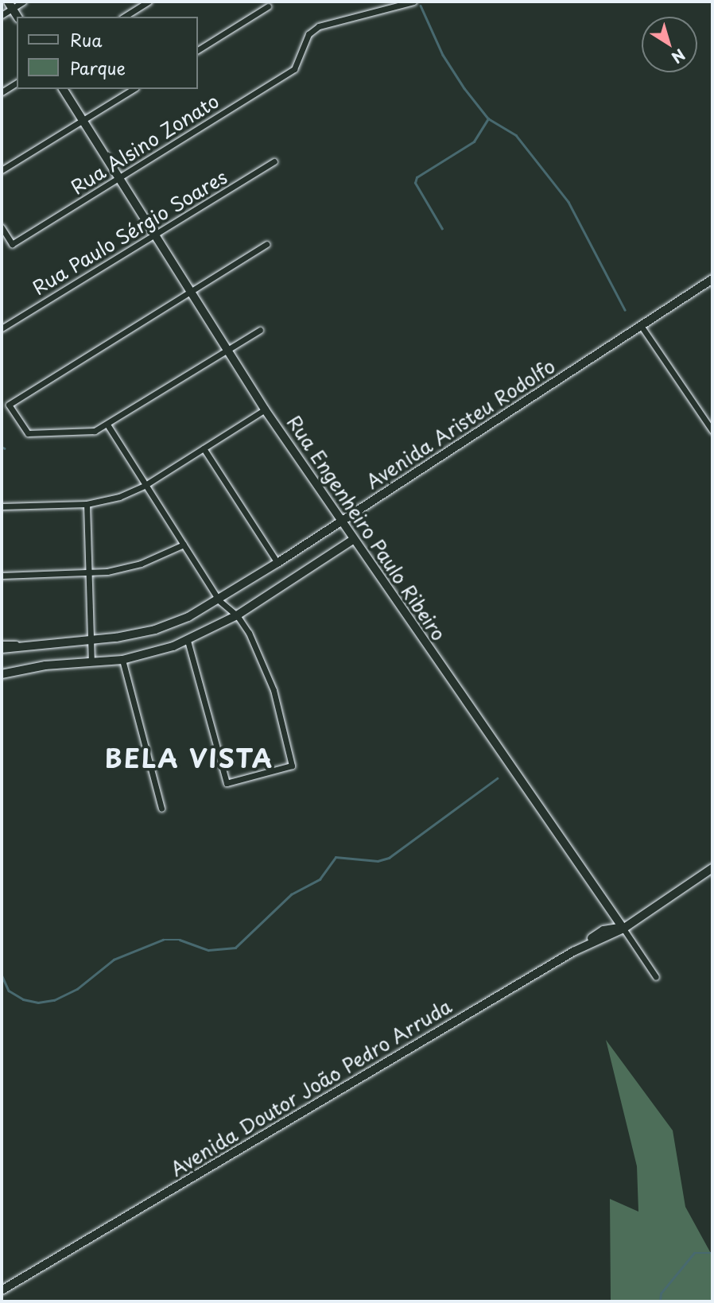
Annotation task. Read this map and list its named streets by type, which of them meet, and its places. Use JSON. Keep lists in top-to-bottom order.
{
  "streets": {
    "main road": ["Avenida Doutor João Pedro Arruda"],
    "street": [
      "Rua Alsino Zonato",
      "Rua Paulo Sérgio Soares",
      "Avenida Aristeu Rodolfo",
      "Rua Engenheiro Paulo Ribeiro"
    ]
  },
  "crossings": [
    ["Rua Alsino Zonato", "Rua Engenheiro Paulo Ribeiro"],
    ["Rua Paulo Sérgio Soares", "Rua Engenheiro Paulo Ribeiro"],
    ["Avenida Aristeu Rodolfo", "Rua Engenheiro Paulo Ribeiro"],
    ["Rua Engenheiro Paulo Ribeiro", "Avenida Doutor João Pedro Arruda"]
  ],
  "districts": ["BELA VISTA"],
  "legend": ["Rua", "Parque"],
  "north": "bottom right"
}
